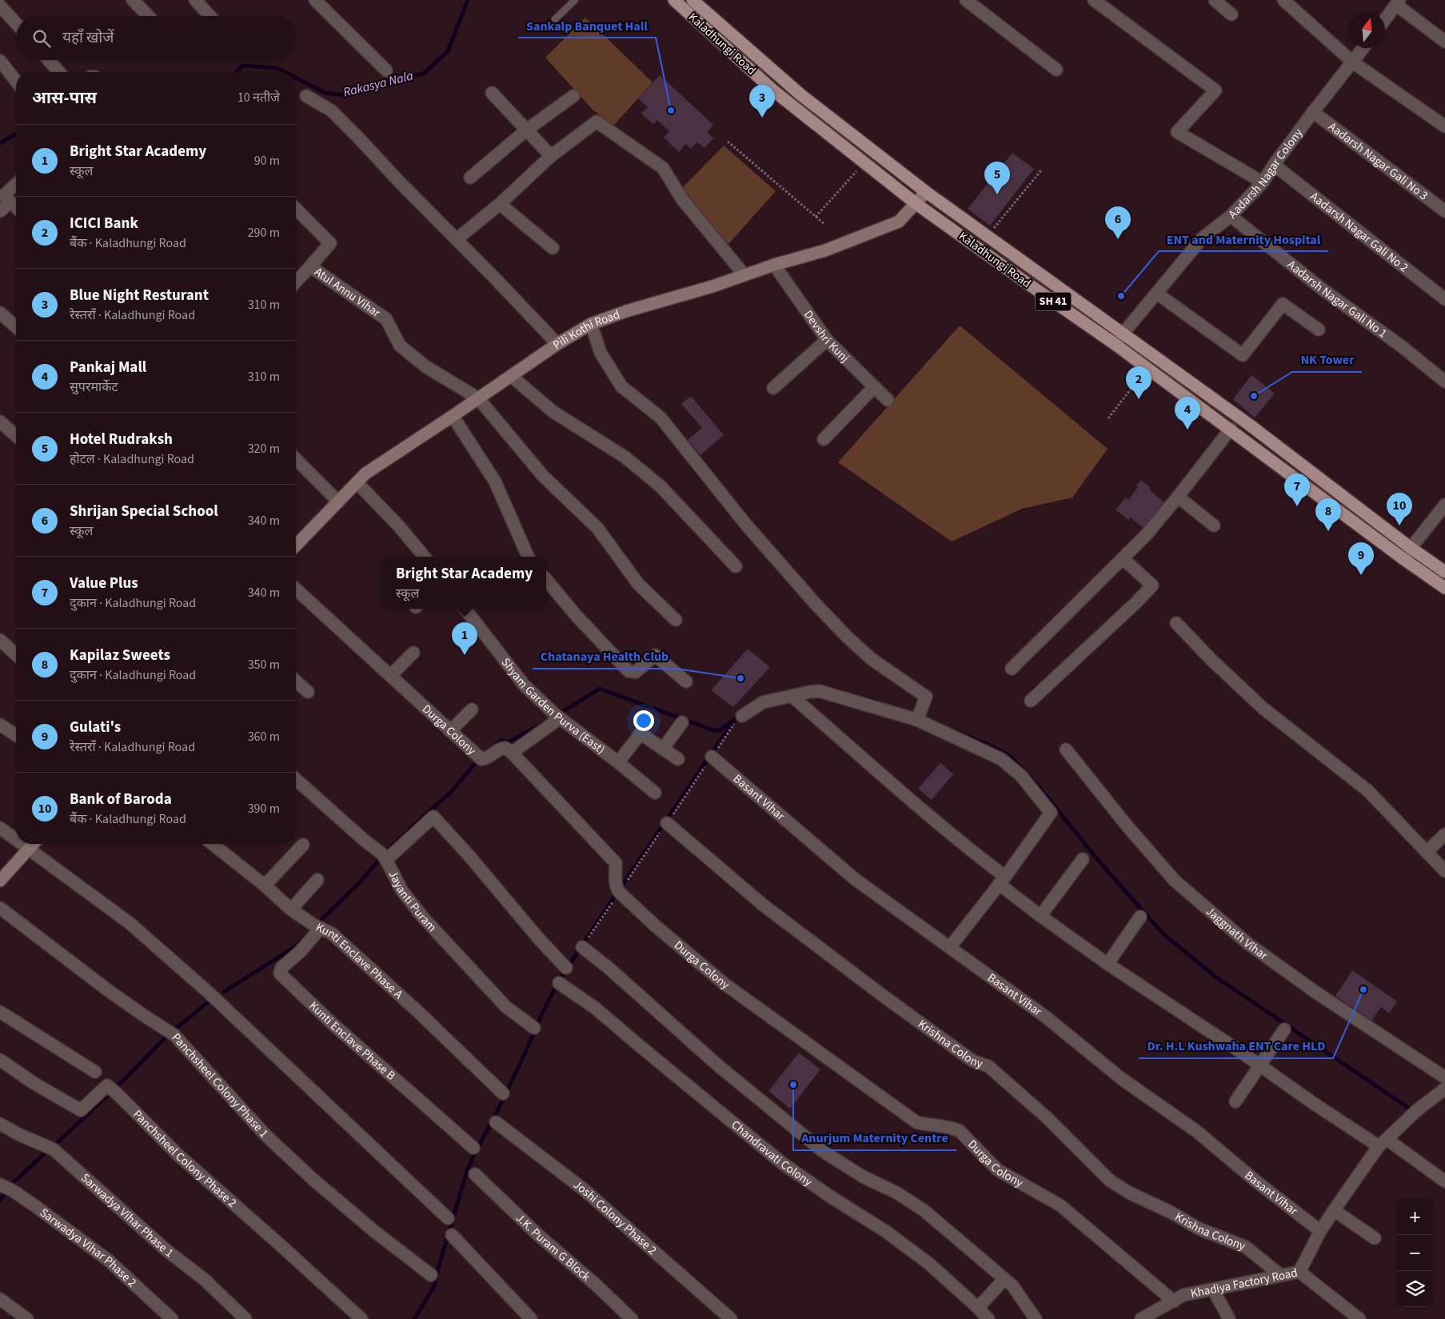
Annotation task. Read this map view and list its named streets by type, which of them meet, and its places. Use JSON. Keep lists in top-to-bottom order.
{
  "streets": {
    "main road": ["Kaladhungi Road", "SH 41"],
    "street": [
      "Aadarsh Nagar Gali No 3",
      "Aadarsh Nagar Colony",
      "Aadarsh Nagar Gali No 2",
      "Atul Annu Vihar",
      "Aadarsh Nagar Gali No 1",
      "Pili Kothi Road",
      "Devshri Kunj",
      "Shyam Garden Purva (East)",
      "Durga Colony",
      "Basant Vihar",
      "Jayanti Puram",
      "Jaggnath Vihar",
      "Kunti Enclave Phase A",
      "Kunti Enclave Phase B",
      "Krishna Colony",
      "Panchsheel Colony Phase 1",
      "Chandravati Colony",
      "Panchsheel Colony Phase 2",
      "Sarwadya Vihar Phase 1",
      "Joshi Colony Phase 2",
      "J.K. Puram G Block",
      "Sarwadya Vihar Phase 2",
      "Khadiya Factory Road"
    ]
  },
  "crossings": [
    ["Kaladhungi Road", "Aadarsh Nagar Colony"],
    ["Kaladhungi Road", "Pili Kothi Road"],
    ["Aadarsh Nagar Gali No 3", "Aadarsh Nagar Colony"],
    ["Aadarsh Nagar Colony", "Aadarsh Nagar Gali No 2"],
    ["Aadarsh Nagar Colony", "Aadarsh Nagar Gali No 1"],
    ["Atul Annu Vihar", "Pili Kothi Road"],
    ["Pili Kothi Road", "Devshri Kunj"],
    ["Durga Colony", "Khadiya Factory Road"],
    ["Kunti Enclave Phase A", "Kunti Enclave Phase B"],
    ["Krishna Colony", "Khadiya Factory Road"]
  ],
  "water": ["Rakasya Nala"],
  "places": [
    "Sankalp Banquet Hall",
    "ENT and Maternity Hospital",
    "NK Tower",
    "Chatanaya Health Club",
    "Dr. H.L Kushwaha ENT Care HLD",
    "Anurjum Maternity Centre"
  ],
  "north": "top",
  "page": {
    "search": "यहाँ खोजें",
    "heading": ["आस-पास", "10 नतीजे"],
    "pins": [
      "3",
      "5",
      "6",
      "2",
      "4",
      "7",
      "10",
      "8",
      "9",
      "1"
    ],
    "list": [
      {
        "mark": "1",
        "name": "Bright Star Academy",
        "note": "स्कूल",
        "value": "90 m"
      },
      {
        "mark": "2",
        "name": "ICICI Bank",
        "note": "बैंक · Kaladhungi Road",
        "value": "290 m"
      },
      {
        "mark": "3",
        "name": "Blue Night Resturant",
        "note": "रेस्तराँ · Kaladhungi Road",
        "value": "310 m"
      },
      {
        "mark": "4",
        "name": "Pankaj Mall",
        "note": "सुपरमार्केट",
        "value": "310 m"
      },
      {
        "mark": "5",
        "name": "Hotel Rudraksh",
        "note": "होटल · Kaladhungi Road",
        "value": "320 m"
      },
      {
        "mark": "6",
        "name": "Shrijan Special School",
        "note": "स्कूल",
        "value": "340 m"
      },
      {
        "mark": "7",
        "name": "Value Plus",
        "note": "दुकान · Kaladhungi Road",
        "value": "340 m"
      },
      {
        "mark": "8",
        "name": "Kapilaz Sweets",
        "note": "दुकान · Kaladhungi Road",
        "value": "350 m"
      },
      {
        "mark": "9",
        "name": "Gulati's",
        "note": "रेस्तराँ · Kaladhungi Road",
        "value": "360 m"
      },
      {
        "mark": "10",
        "name": "Bank of Baroda",
        "note": "बैंक · Kaladhungi Road",
        "value": "390 m"
      }
    ],
    "popup": ["Bright Star Academy", "स्कूल"],
    "map_buttons": ["+", "−"]
  }
}
